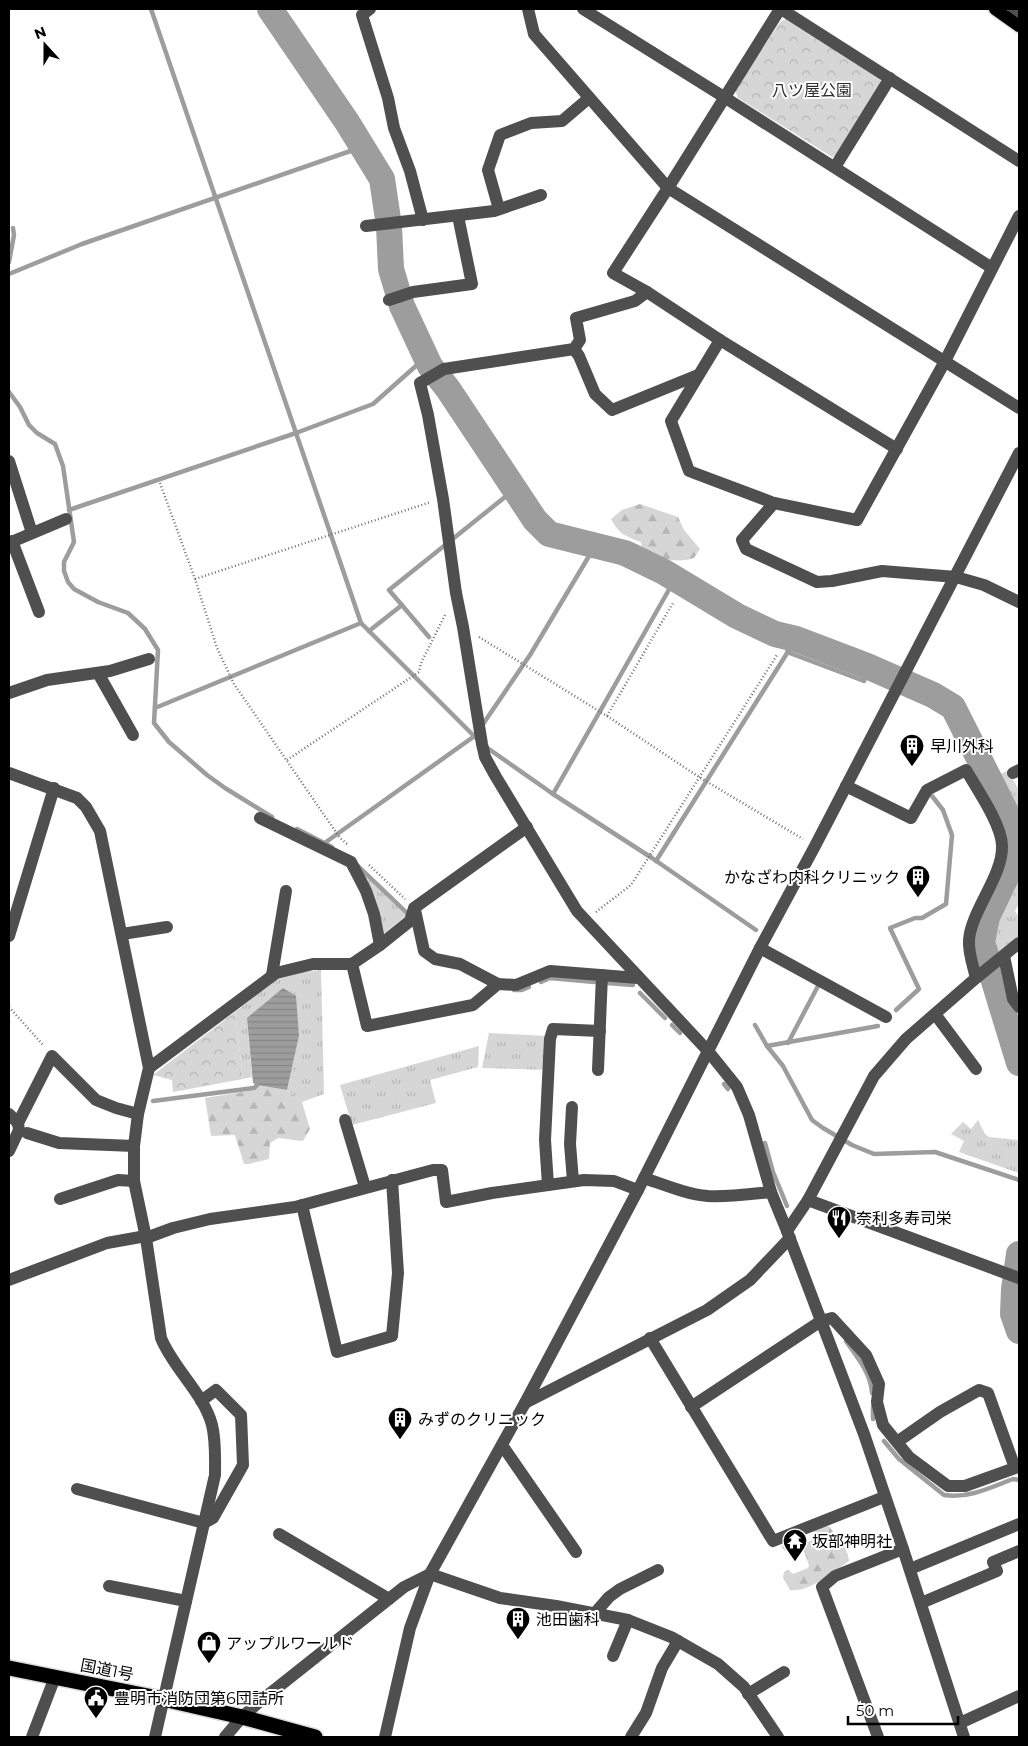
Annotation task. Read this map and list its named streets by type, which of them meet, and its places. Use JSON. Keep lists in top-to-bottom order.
{
  "streets": {
    "highway": ["国道1号"]
  },
  "parks": ["八ツ屋公園"],
  "places": {
    "building": [
      "早川外科",
      "かなざわ内科クリニック",
      "みずのクリニック",
      "池田歯科"
    ],
    "restaurant": ["奈利多寿司栄"],
    "temple": ["坂部神明社"],
    "shop": ["アップルワールド"],
    "public building": ["豊明市消防団第6団詰所"]
  },
  "scale_bar": "50 m",
  "north": "top"
}
